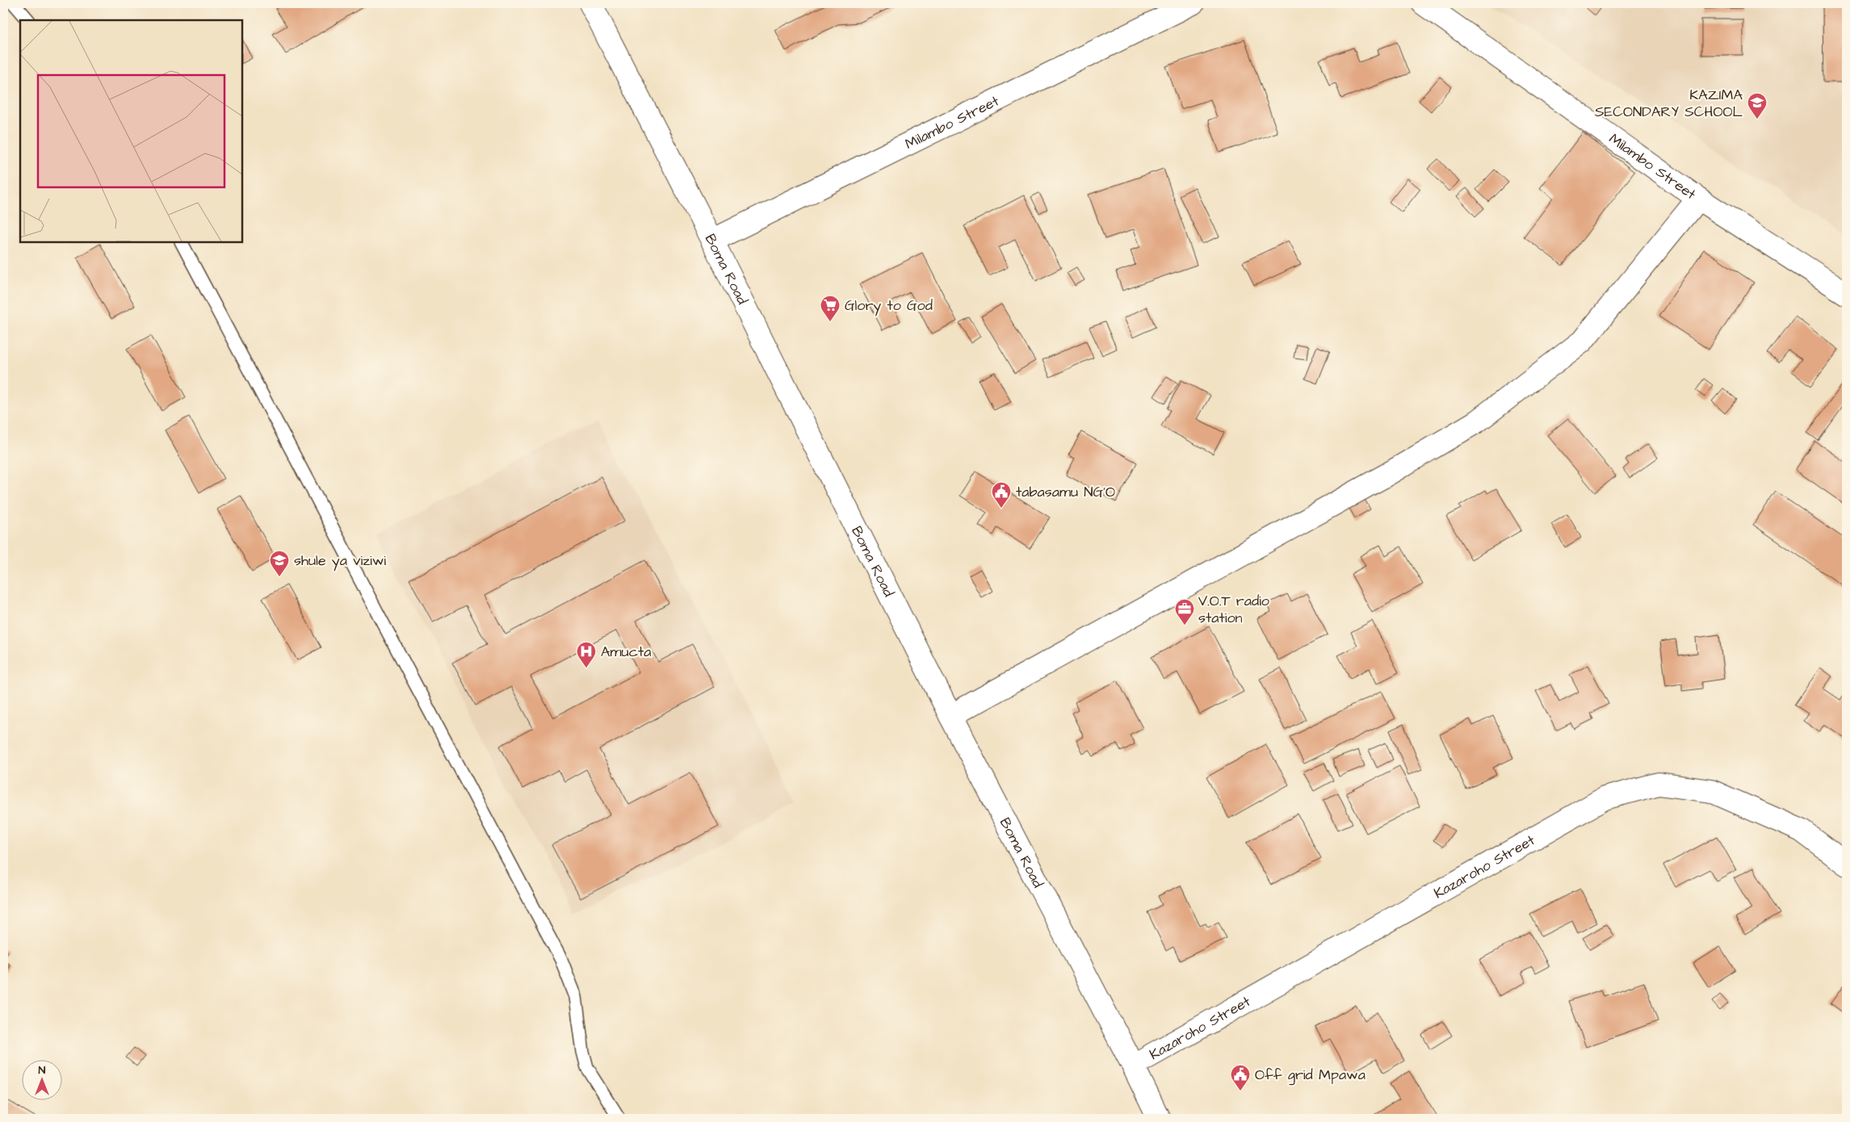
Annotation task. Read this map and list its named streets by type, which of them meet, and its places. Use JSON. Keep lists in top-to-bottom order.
{
  "streets": {
    "street": ["Milambo Street", "Boma Road", "Kazaroho Street"]
  },
  "crossings": [
    ["Milambo Street", "Boma Road"],
    ["Boma Road", "Kazaroho Street"]
  ],
  "places": {
    "school or university": ["KAZIMA SECONDARY SCHOOL", "shule ya viziwi"],
    "supermarket": ["Glory to God"],
    "public building": ["tabasamu NG'O", "Off grid Mpawa"],
    "office": ["V.O.T radio station"],
    "hospital": ["Amucta"]
  },
  "north": "top"
}
